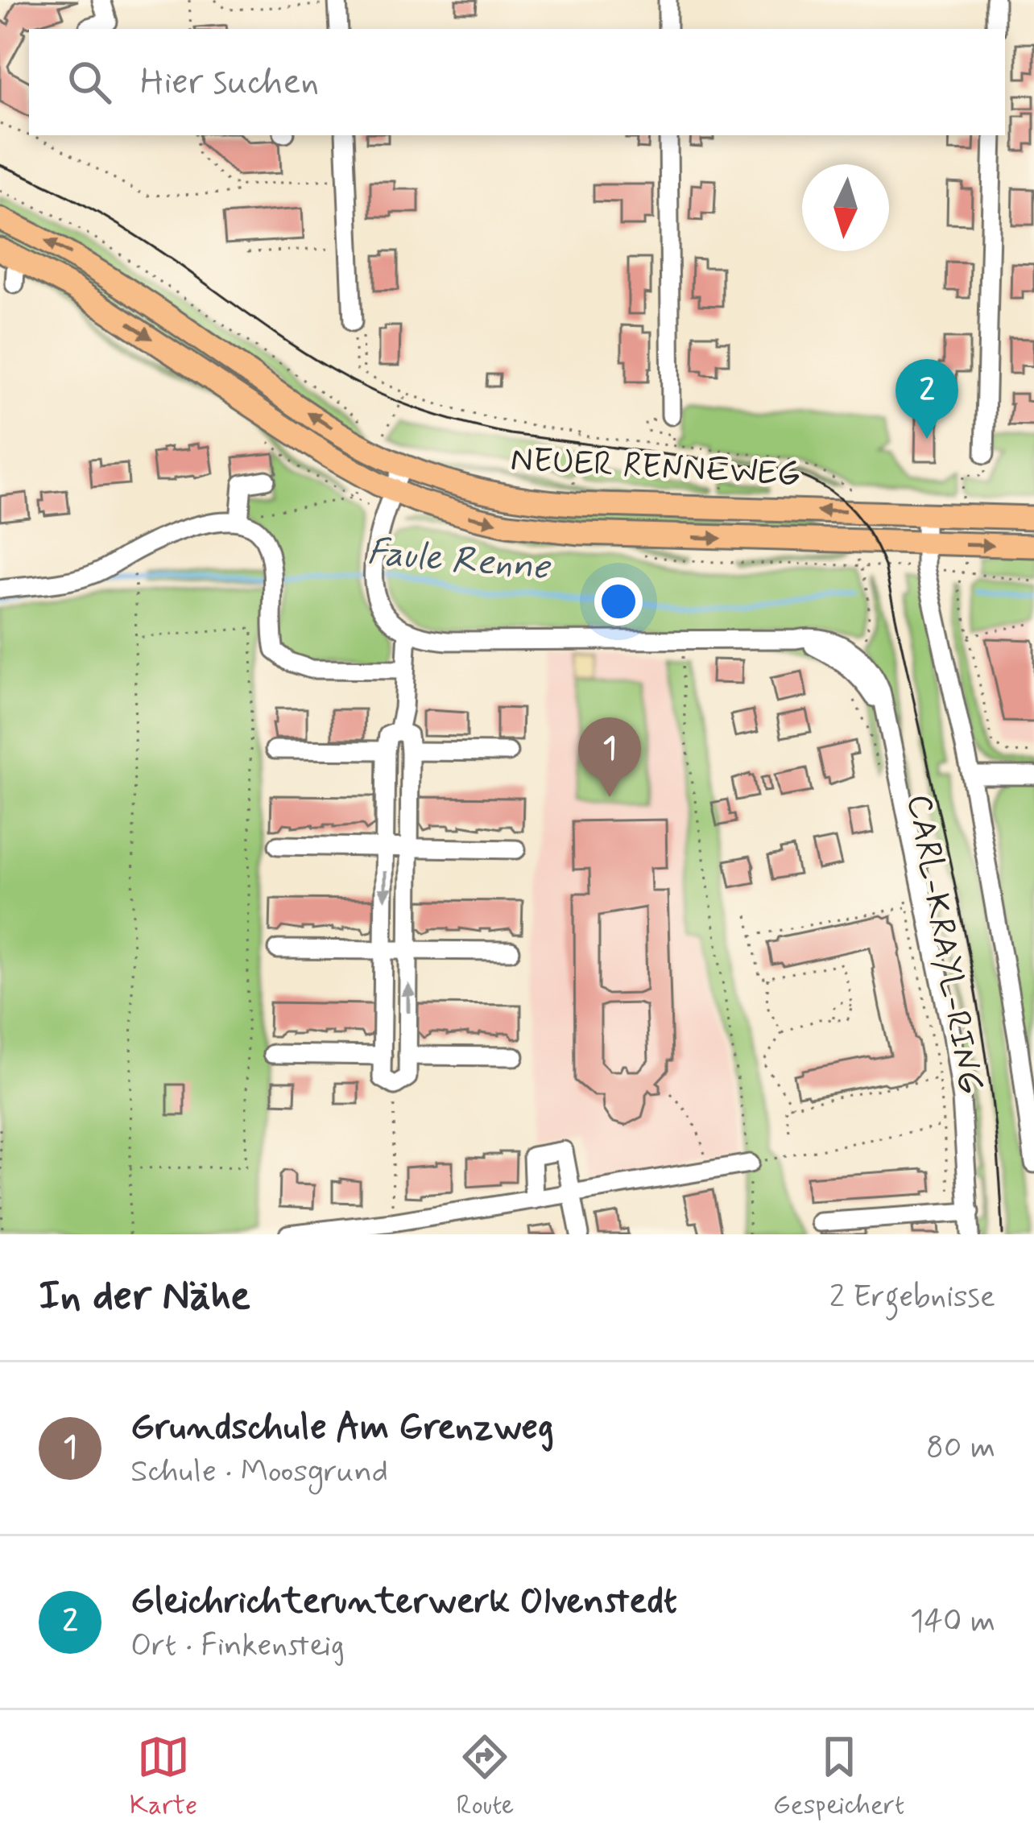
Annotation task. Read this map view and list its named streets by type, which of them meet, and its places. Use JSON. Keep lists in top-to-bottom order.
{
  "streets": {
    "main road": ["NEUER RENNEWEG"],
    "street": ["CARL-KRAYL-RING"]
  },
  "water": ["Faule Renne"],
  "north": "bottom",
  "page": {
    "search": "Hier suchen",
    "pins": ["2", "1"],
    "heading": ["In der Nähe", "2 Ergebnisse"],
    "list": [
      {
        "mark": "1",
        "name": "Grundschule Am Grenzweg",
        "note": "Schule · Moosgrund",
        "value": "80 m"
      },
      {
        "mark": "2",
        "name": "Gleichrichterunterwerk Olvenstedt",
        "note": "Ort · Finkensteig",
        "value": "140 m"
      }
    ],
    "nav": ["Karte", "Route", "Gespeichert"]
  }
}
